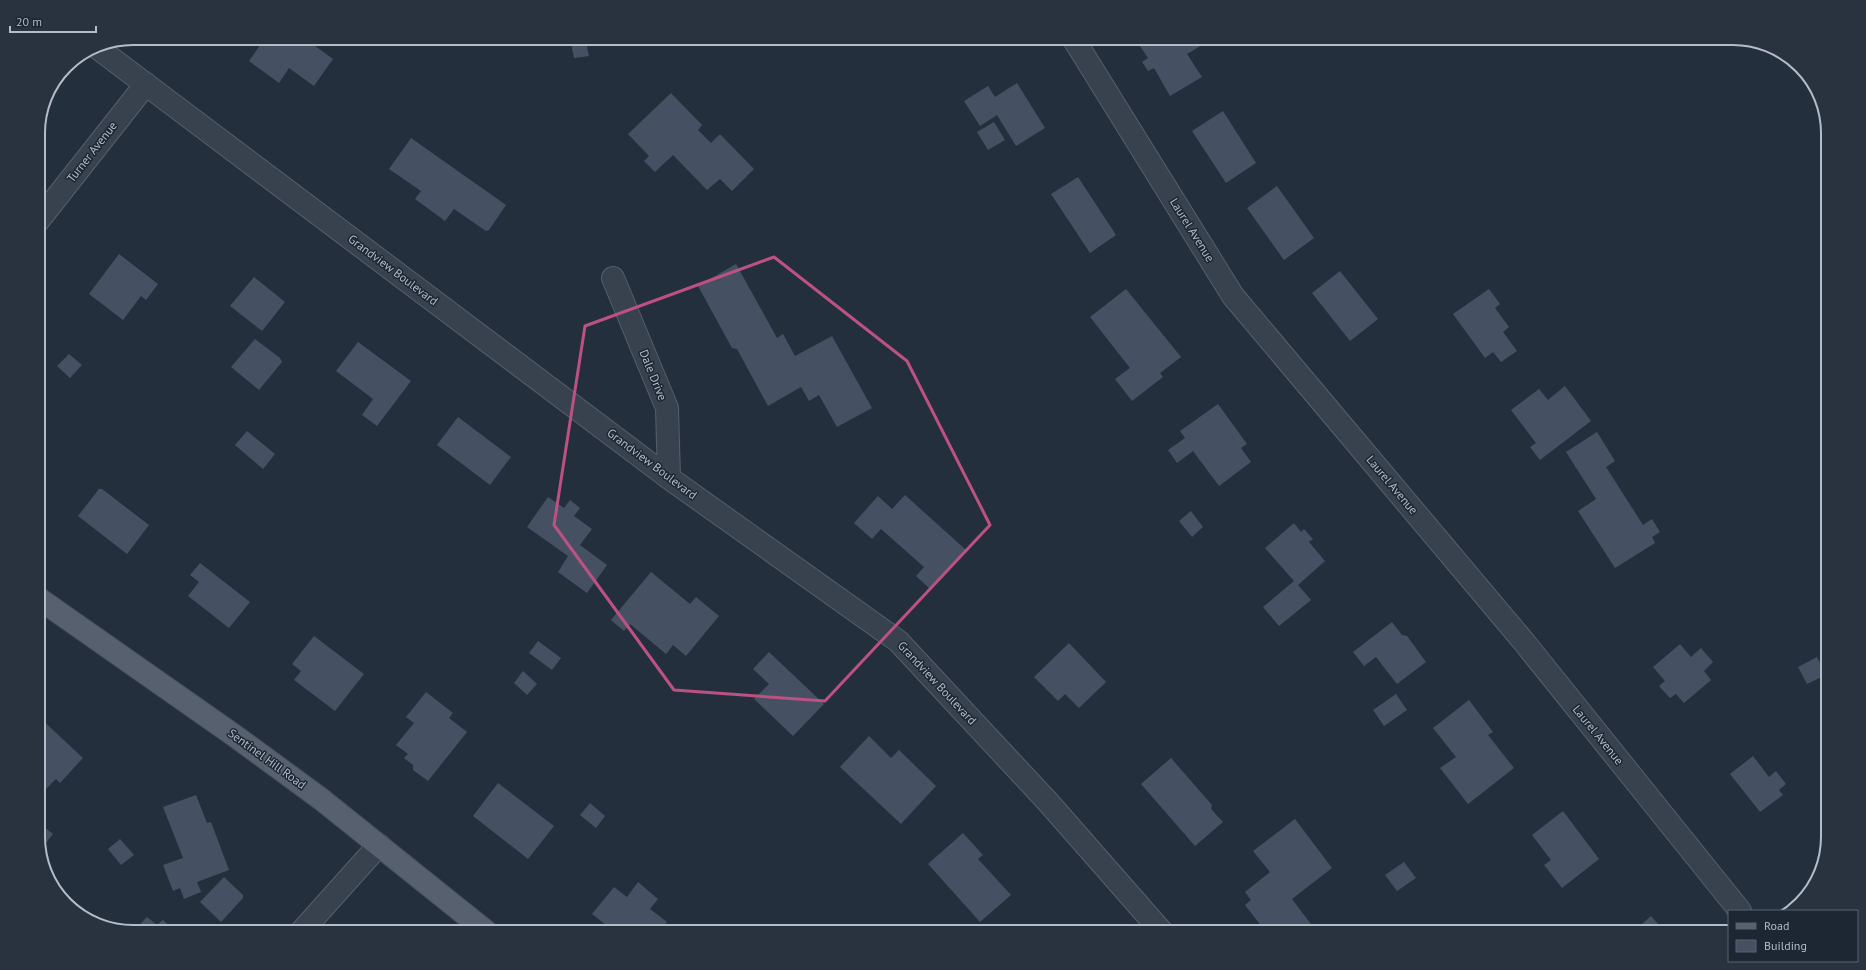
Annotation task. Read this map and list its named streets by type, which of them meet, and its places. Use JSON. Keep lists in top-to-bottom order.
{
  "streets": {
    "main road": ["Sentinel Hill Road"],
    "street": [
      "Turner Avenue",
      "Laurel Avenue",
      "Grandview Boulevard",
      "Dale Drive"
    ]
  },
  "crossings": [
    ["Turner Avenue", "Grandview Boulevard"],
    ["Grandview Boulevard", "Dale Drive"]
  ],
  "legend": ["Road", "Building"],
  "scale_bar": "20 m"
}
